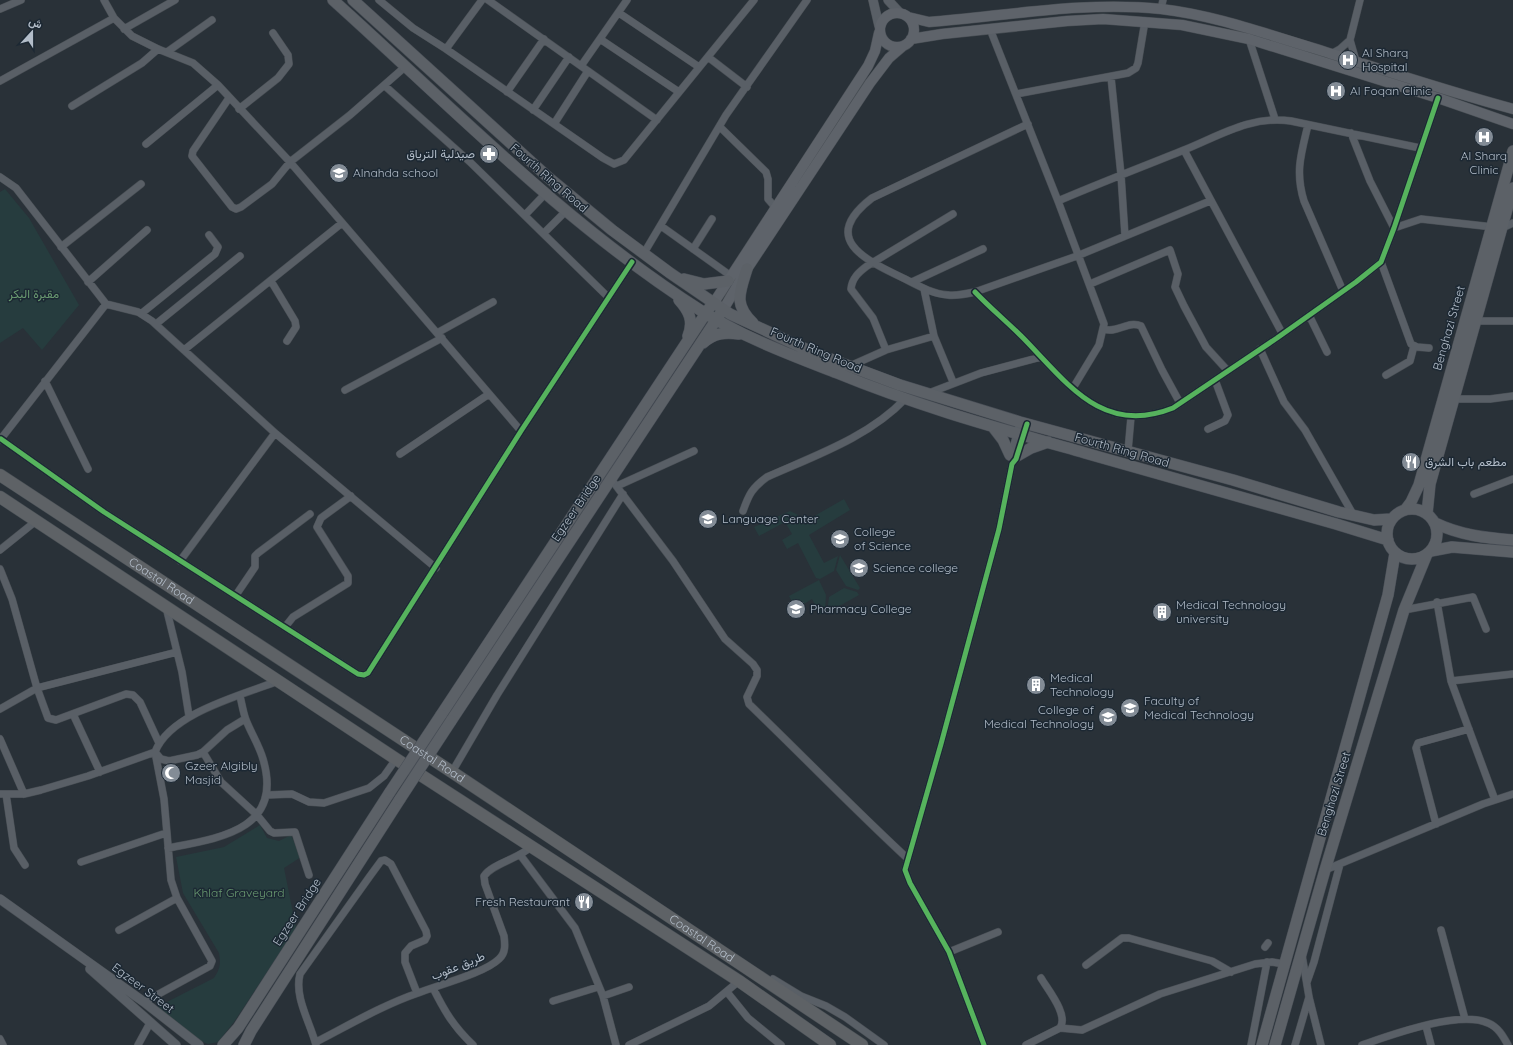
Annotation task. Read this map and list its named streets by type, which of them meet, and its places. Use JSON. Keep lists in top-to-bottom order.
{
  "streets": {
    "highway": ["Coastal Road"],
    "main road": ["Fourth Ring Road", "Benghazi Street", "Egzeer Bridge"],
    "street": ["طريق عقوب", "Egzeer Street"]
  },
  "crossings": [
    ["Fourth Ring Road", "Benghazi Street"],
    ["Fourth Ring Road", "Egzeer Bridge"],
    ["Coastal Road", "طريق عقوب"]
  ],
  "parks": ["مقبرة البكر", "Khlaf Graveyard"],
  "places": {
    "hospital": ["Al Sharq Hospital", "Al Foqan Clinic", "Al Sharq Clinic"],
    "pharmacy": ["صيدلية الترياق"],
    "school or university": [
      "Alnahda school",
      "Language Center",
      "College of Science",
      "Science college",
      "Pharmacy College",
      "Faculty of Medical Technology",
      "College of Medical Technology"
    ],
    "restaurant": ["مطعم باب الشرق", "Fresh Restaurant"],
    "building": ["Medical Technology university", "Medical Technology"],
    "mosque": ["Gzeer Algibly Masjid"]
  },
  "north": "top"
}
